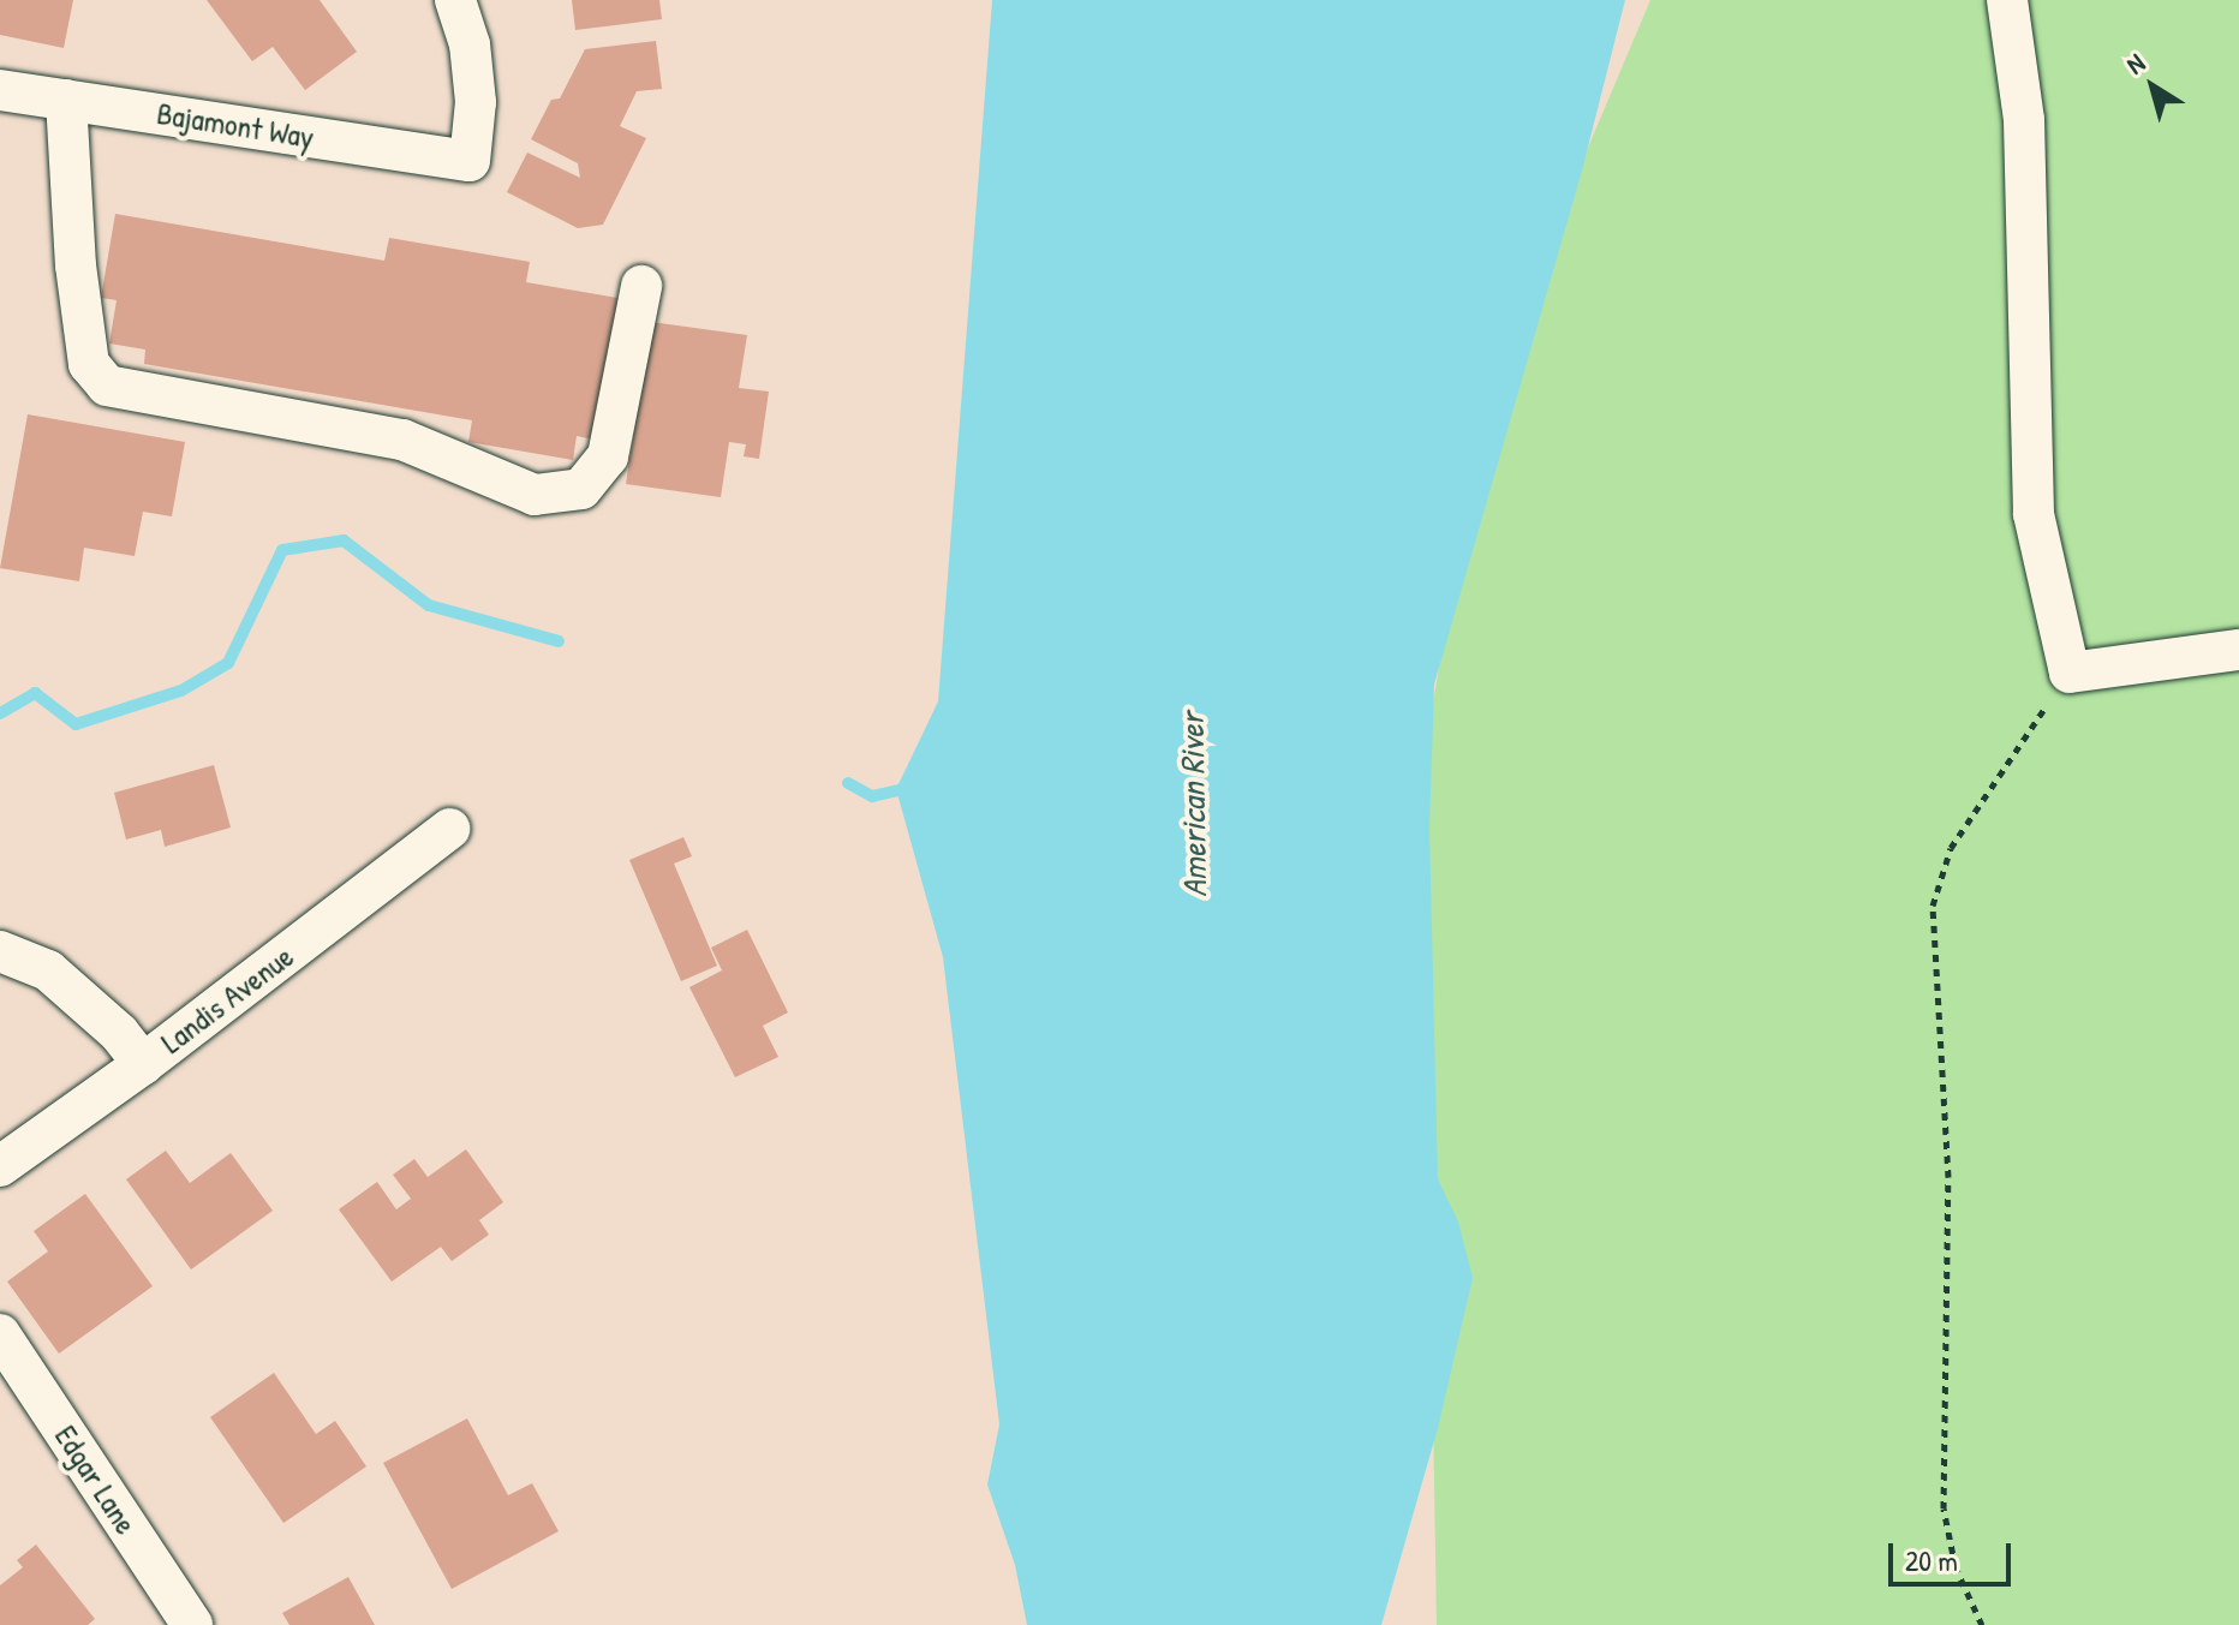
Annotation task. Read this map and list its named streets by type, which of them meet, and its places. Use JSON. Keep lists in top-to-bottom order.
{
  "streets": {
    "street": ["Bajamont Way", "Landis Avenue", "Edgar Lane"]
  },
  "water": ["American River"],
  "scale_bar": "20 m",
  "north": "top left"
}
